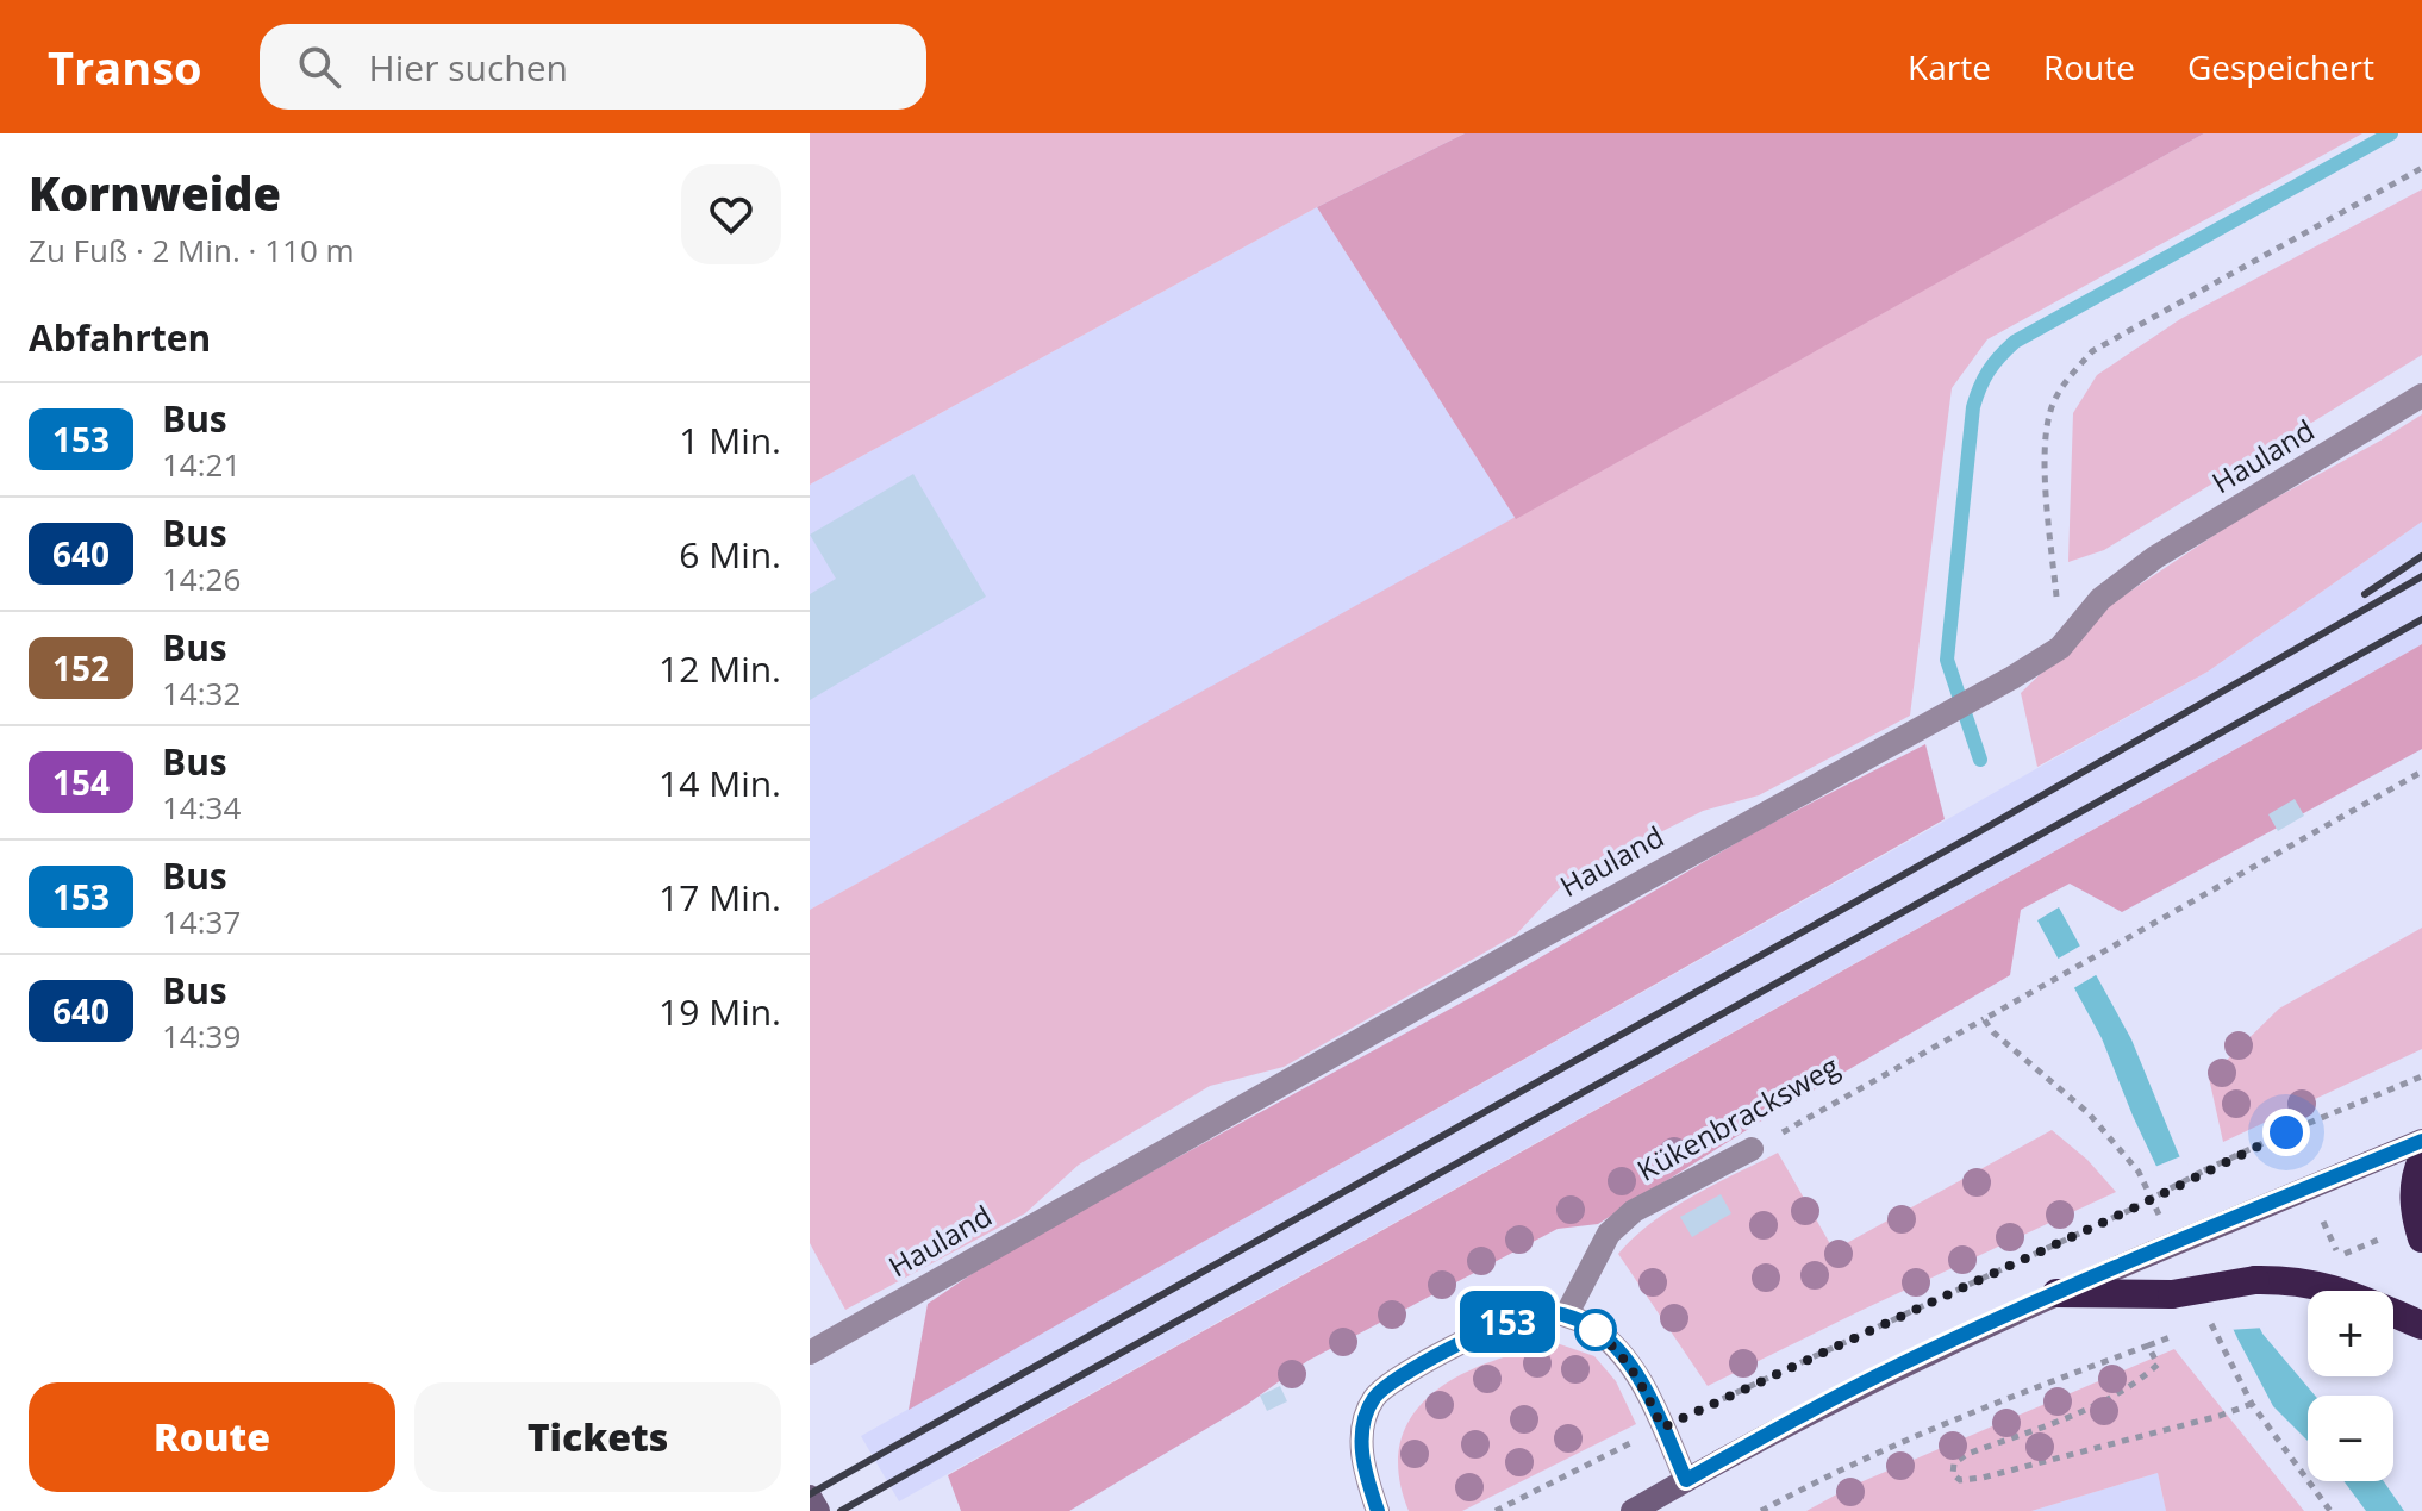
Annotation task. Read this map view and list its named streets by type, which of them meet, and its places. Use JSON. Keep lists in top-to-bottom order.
{
  "streets": {
    "lane": ["Hauland", "Kükenbracksweg"]
  },
  "lines": ["bus line 153"],
  "page": {
    "header": "Transo",
    "search": "Hier suchen",
    "nav": ["Karte", "Route", "Gespeichert"],
    "heading": [
      ["Kornweide", "Zu Fuß · 2 Min. · 110 m"],
      "Abfahrten"
    ],
    "on_map": "153",
    "list": [
      {
        "mark": "153",
        "name": "Bus",
        "note": "14:21",
        "value": "1 Min."
      },
      {
        "mark": "640",
        "name": "Bus",
        "note": "14:26",
        "value": "6 Min."
      },
      {
        "mark": "152",
        "name": "Bus",
        "note": "14:32",
        "value": "12 Min."
      },
      {
        "mark": "154",
        "name": "Bus",
        "note": "14:34",
        "value": "14 Min."
      },
      {
        "mark": "153",
        "name": "Bus",
        "note": "14:37",
        "value": "17 Min."
      },
      {
        "mark": "640",
        "name": "Bus",
        "note": "14:39",
        "value": "19 Min."
      }
    ],
    "map_buttons": ["+", "−"],
    "buttons": ["Route", "Tickets"]
  }
}
